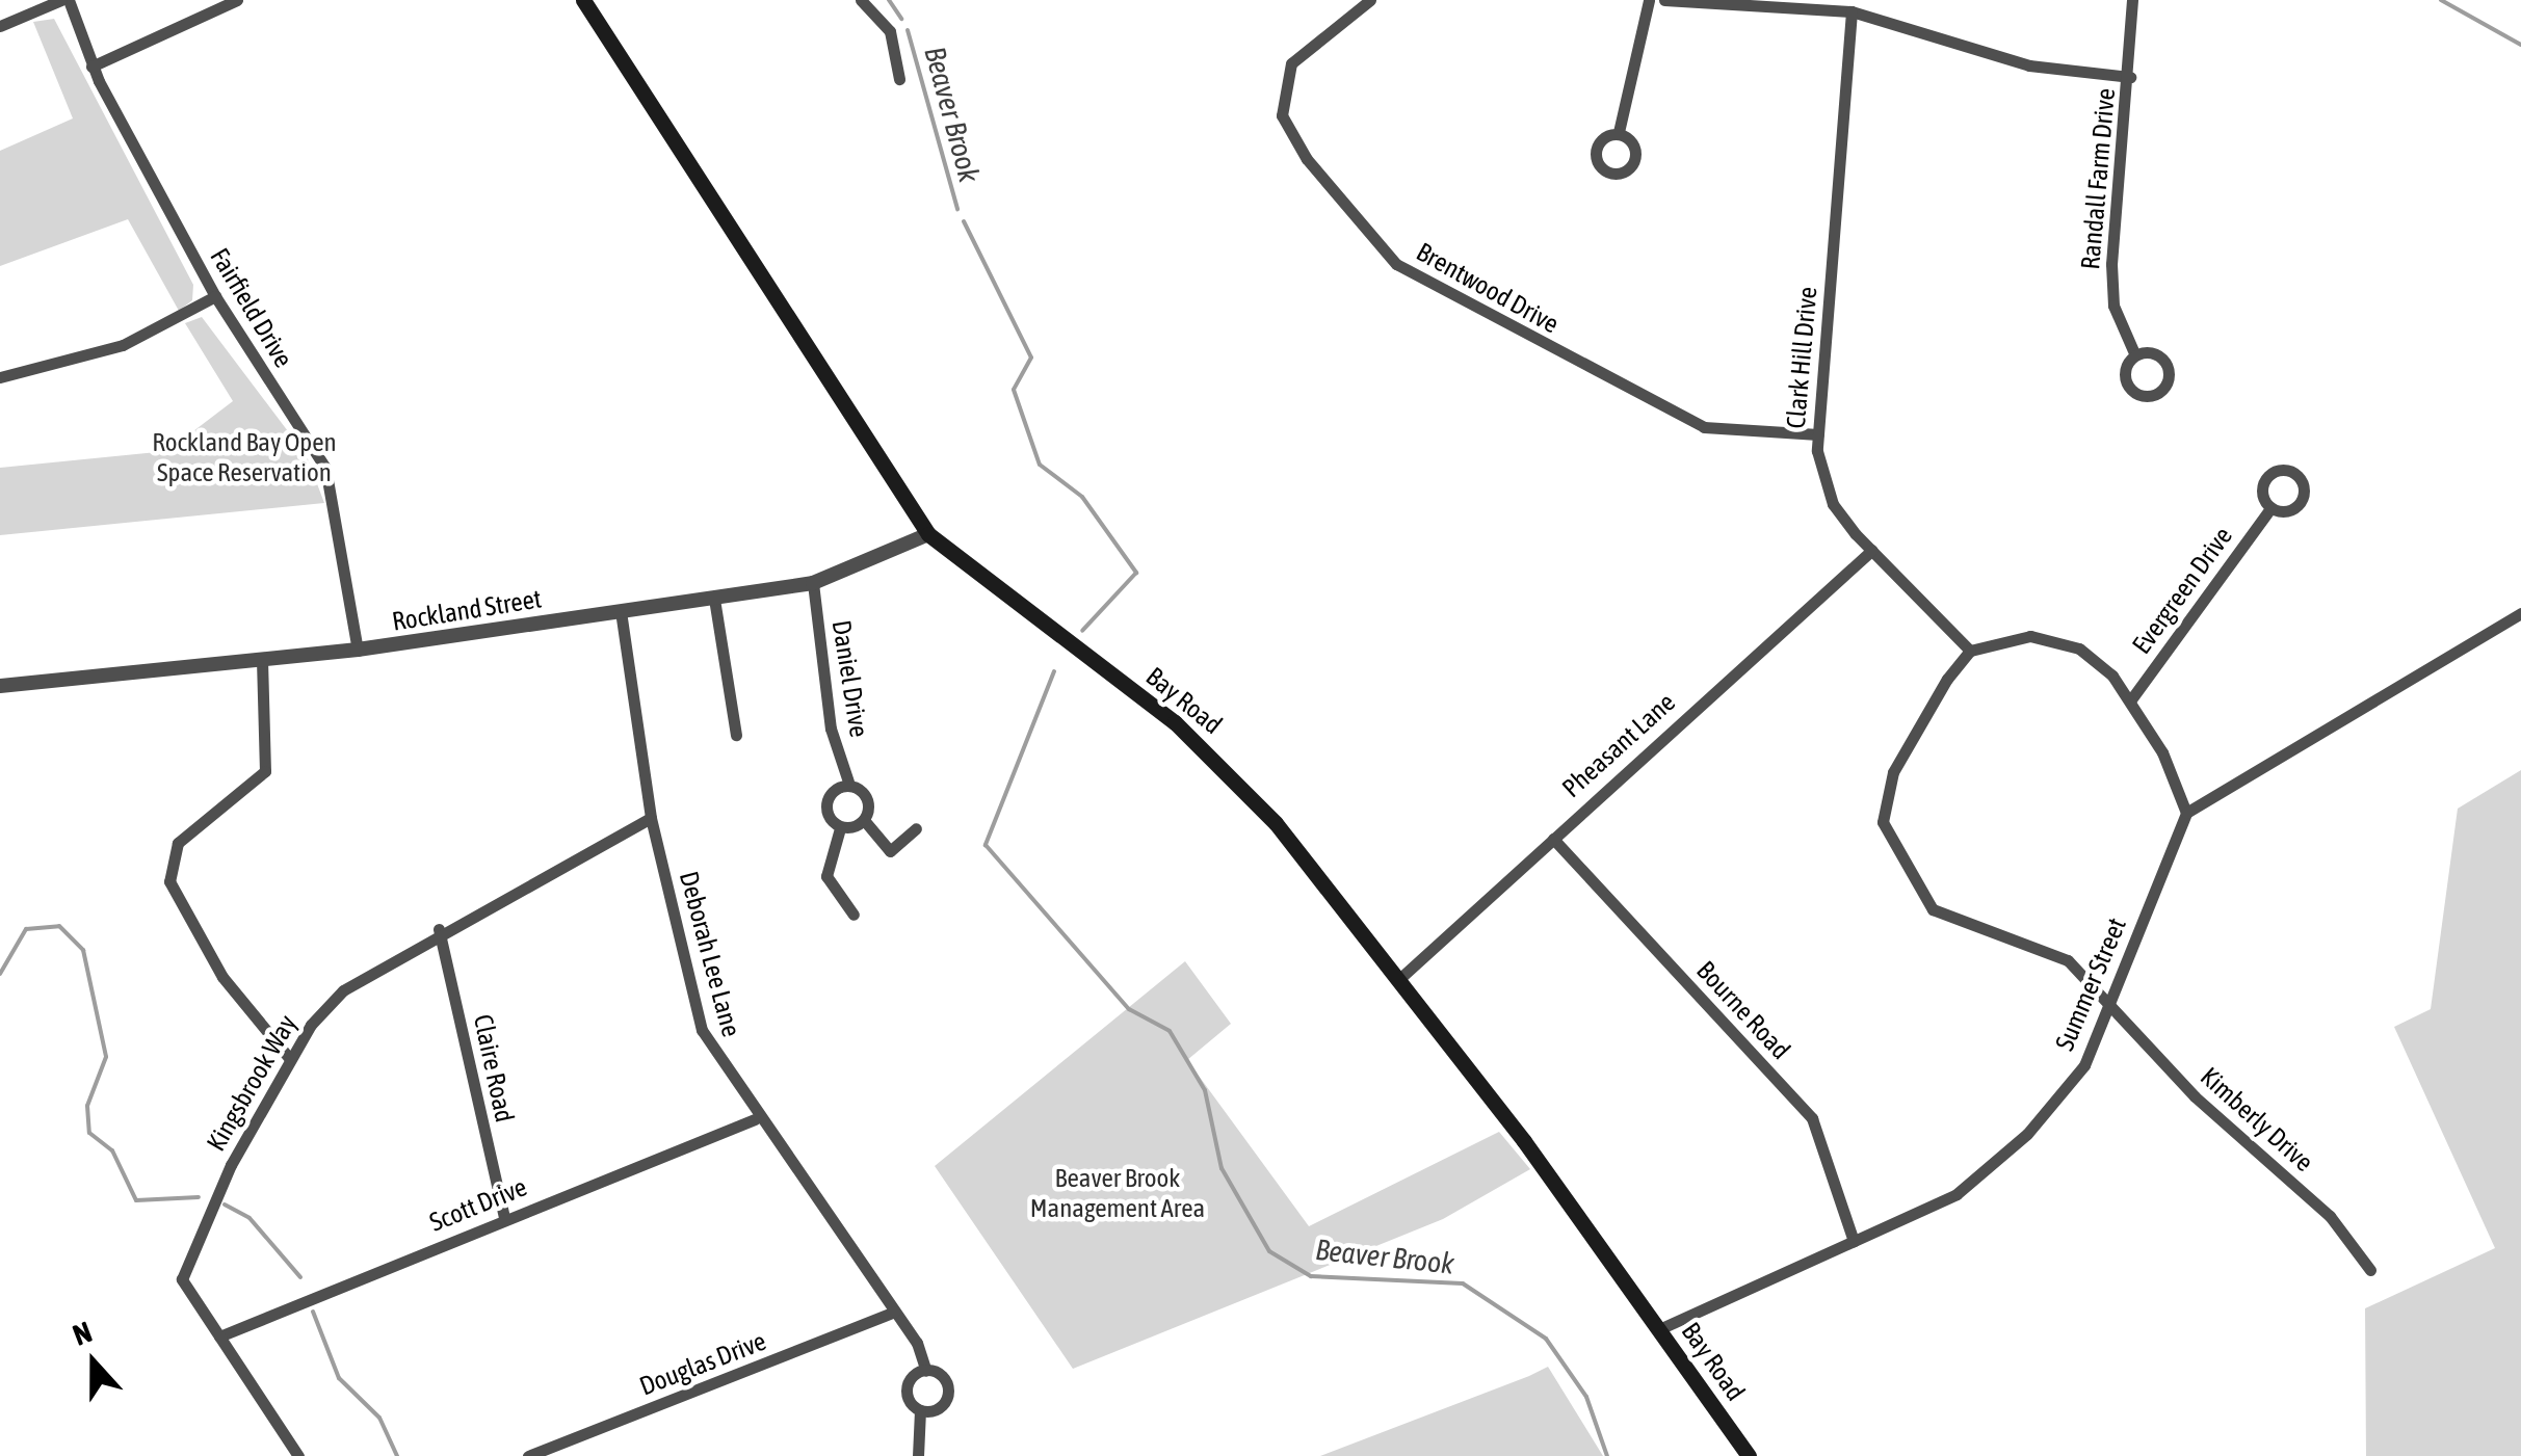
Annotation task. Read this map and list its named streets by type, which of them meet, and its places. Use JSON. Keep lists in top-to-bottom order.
{
  "streets": {
    "main road": ["Bay Road"],
    "street": [
      "Randall Farm Drive",
      "Brentwood Drive",
      "Fairfield Drive",
      "Clark Hill Drive",
      "Evergreen Drive",
      "Rockland Street",
      "Daniel Drive",
      "Pheasant Lane",
      "Deborah Lee Lane",
      "Summer Street",
      "Bourne Road",
      "Claire Road",
      "Kingsbrook Way",
      "Kimberly Drive",
      "Scott Drive",
      "Douglas Drive"
    ]
  },
  "crossings": [
    ["Brentwood Drive", "Clark Hill Drive"],
    ["Fairfield Drive", "Rockland Street"],
    ["Clark Hill Drive", "Pheasant Lane"],
    ["Clark Hill Drive", "Kimberly Drive"],
    ["Rockland Street", "Daniel Drive"],
    ["Rockland Street", "Bay Road"],
    ["Rockland Street", "Deborah Lee Lane"],
    ["Bay Road", "Pheasant Lane"],
    ["Bay Road", "Summer Street"],
    ["Pheasant Lane", "Bourne Road"],
    ["Deborah Lee Lane", "Kingsbrook Way"],
    ["Deborah Lee Lane", "Scott Drive"],
    ["Deborah Lee Lane", "Douglas Drive"],
    ["Summer Street", "Bourne Road"],
    ["Summer Street", "Kimberly Drive"],
    ["Claire Road", "Kingsbrook Way"],
    ["Claire Road", "Scott Drive"],
    ["Kingsbrook Way", "Scott Drive"]
  ],
  "water": ["Beaver Brook"],
  "parks": ["Rockland Bay Open Space Reservation", "Beaver Brook Management Area"],
  "north": "top"
}
